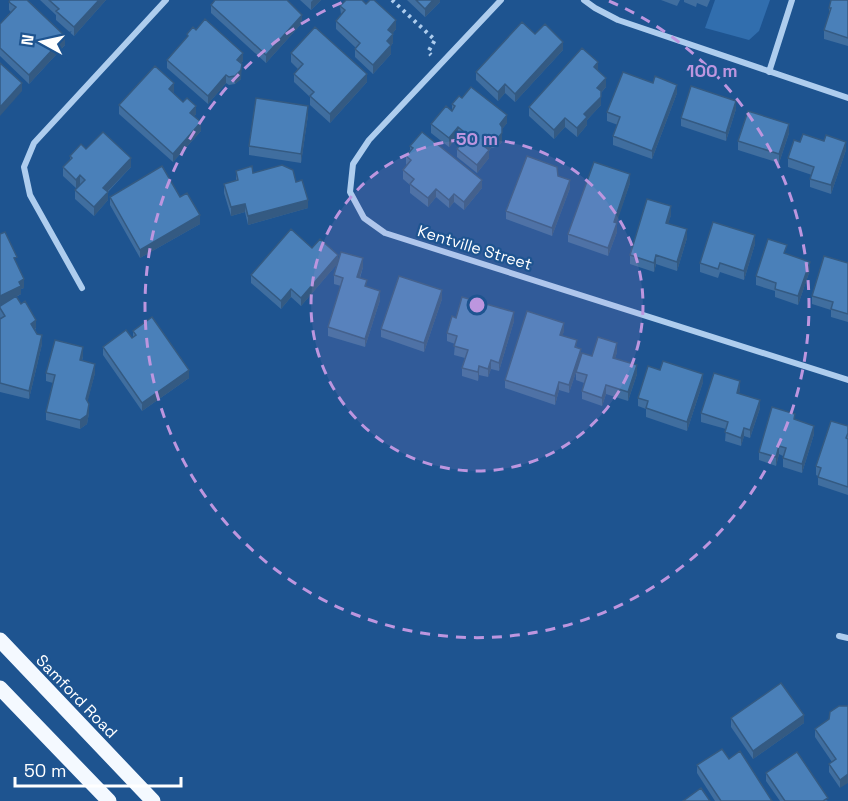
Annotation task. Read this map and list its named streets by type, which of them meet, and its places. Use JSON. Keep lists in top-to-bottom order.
{
  "streets": {
    "main road": ["Samford Road"],
    "street": ["Kentville Street"]
  },
  "scale_bar": "50 m",
  "north": "left",
  "rings": ["100 m", "50 m"]
}
